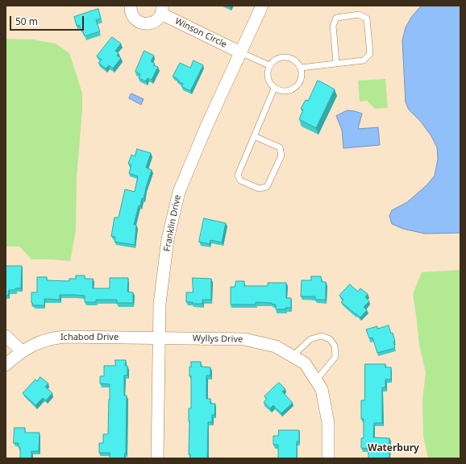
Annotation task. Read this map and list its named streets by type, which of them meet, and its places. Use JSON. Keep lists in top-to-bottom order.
{
  "streets": {
    "street": [
      "Winson Circle",
      "Franklin Drive",
      "Ichabod Drive",
      "Wyllys Drive"
    ]
  },
  "crossings": [
    ["Winson Circle", "Franklin Drive"],
    ["Franklin Drive", "Ichabod Drive"],
    ["Franklin Drive", "Wyllys Drive"],
    ["Ichabod Drive", "Wyllys Drive"]
  ],
  "districts": ["Waterbury"],
  "scale_bar": "50 m"
}
